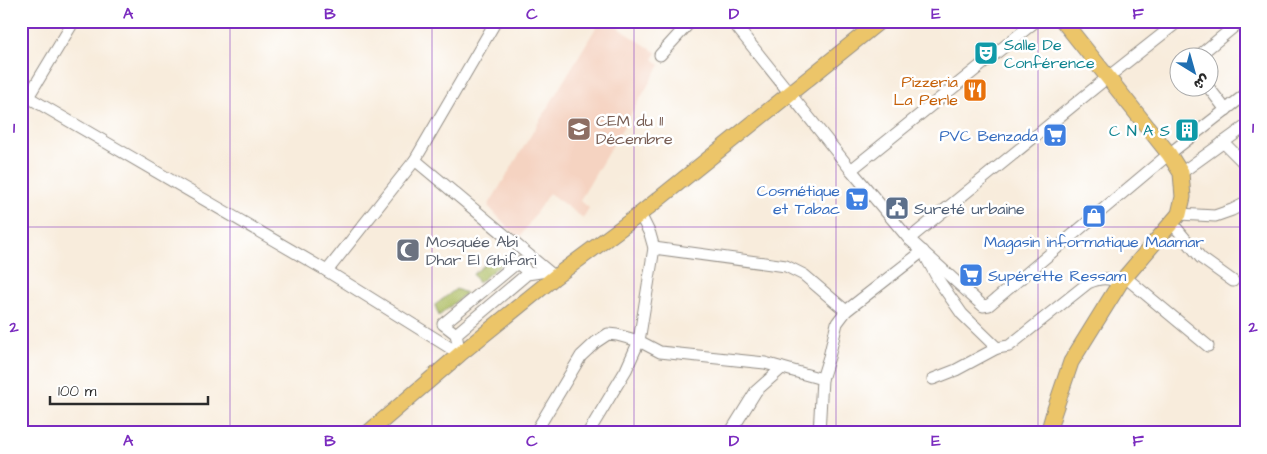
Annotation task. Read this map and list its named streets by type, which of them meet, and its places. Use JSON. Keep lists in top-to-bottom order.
{
  "places": {
    "theatre": ["Salle De Conférence"],
    "restaurant": ["Pizzeria La Perle"],
    "school or university": ["CEM du 11 Décembre"],
    "building": ["C N A S"],
    "supermarket": ["PVC Benzada", "Cosmétique et Tabac", "Supérette Ressam"],
    "public building": ["Sureté urbaine"],
    "shop": ["Magasin informatique Maamar"],
    "mosque": ["Mosquée Abi Dhar El Ghifari"]
  },
  "scale_bar": "100 m",
  "north": "bottom right",
  "grid": {
    "columns": [
      "A",
      "B",
      "C",
      "D",
      "E",
      "F"
    ],
    "rows": ["1", "2"]
  }
}
